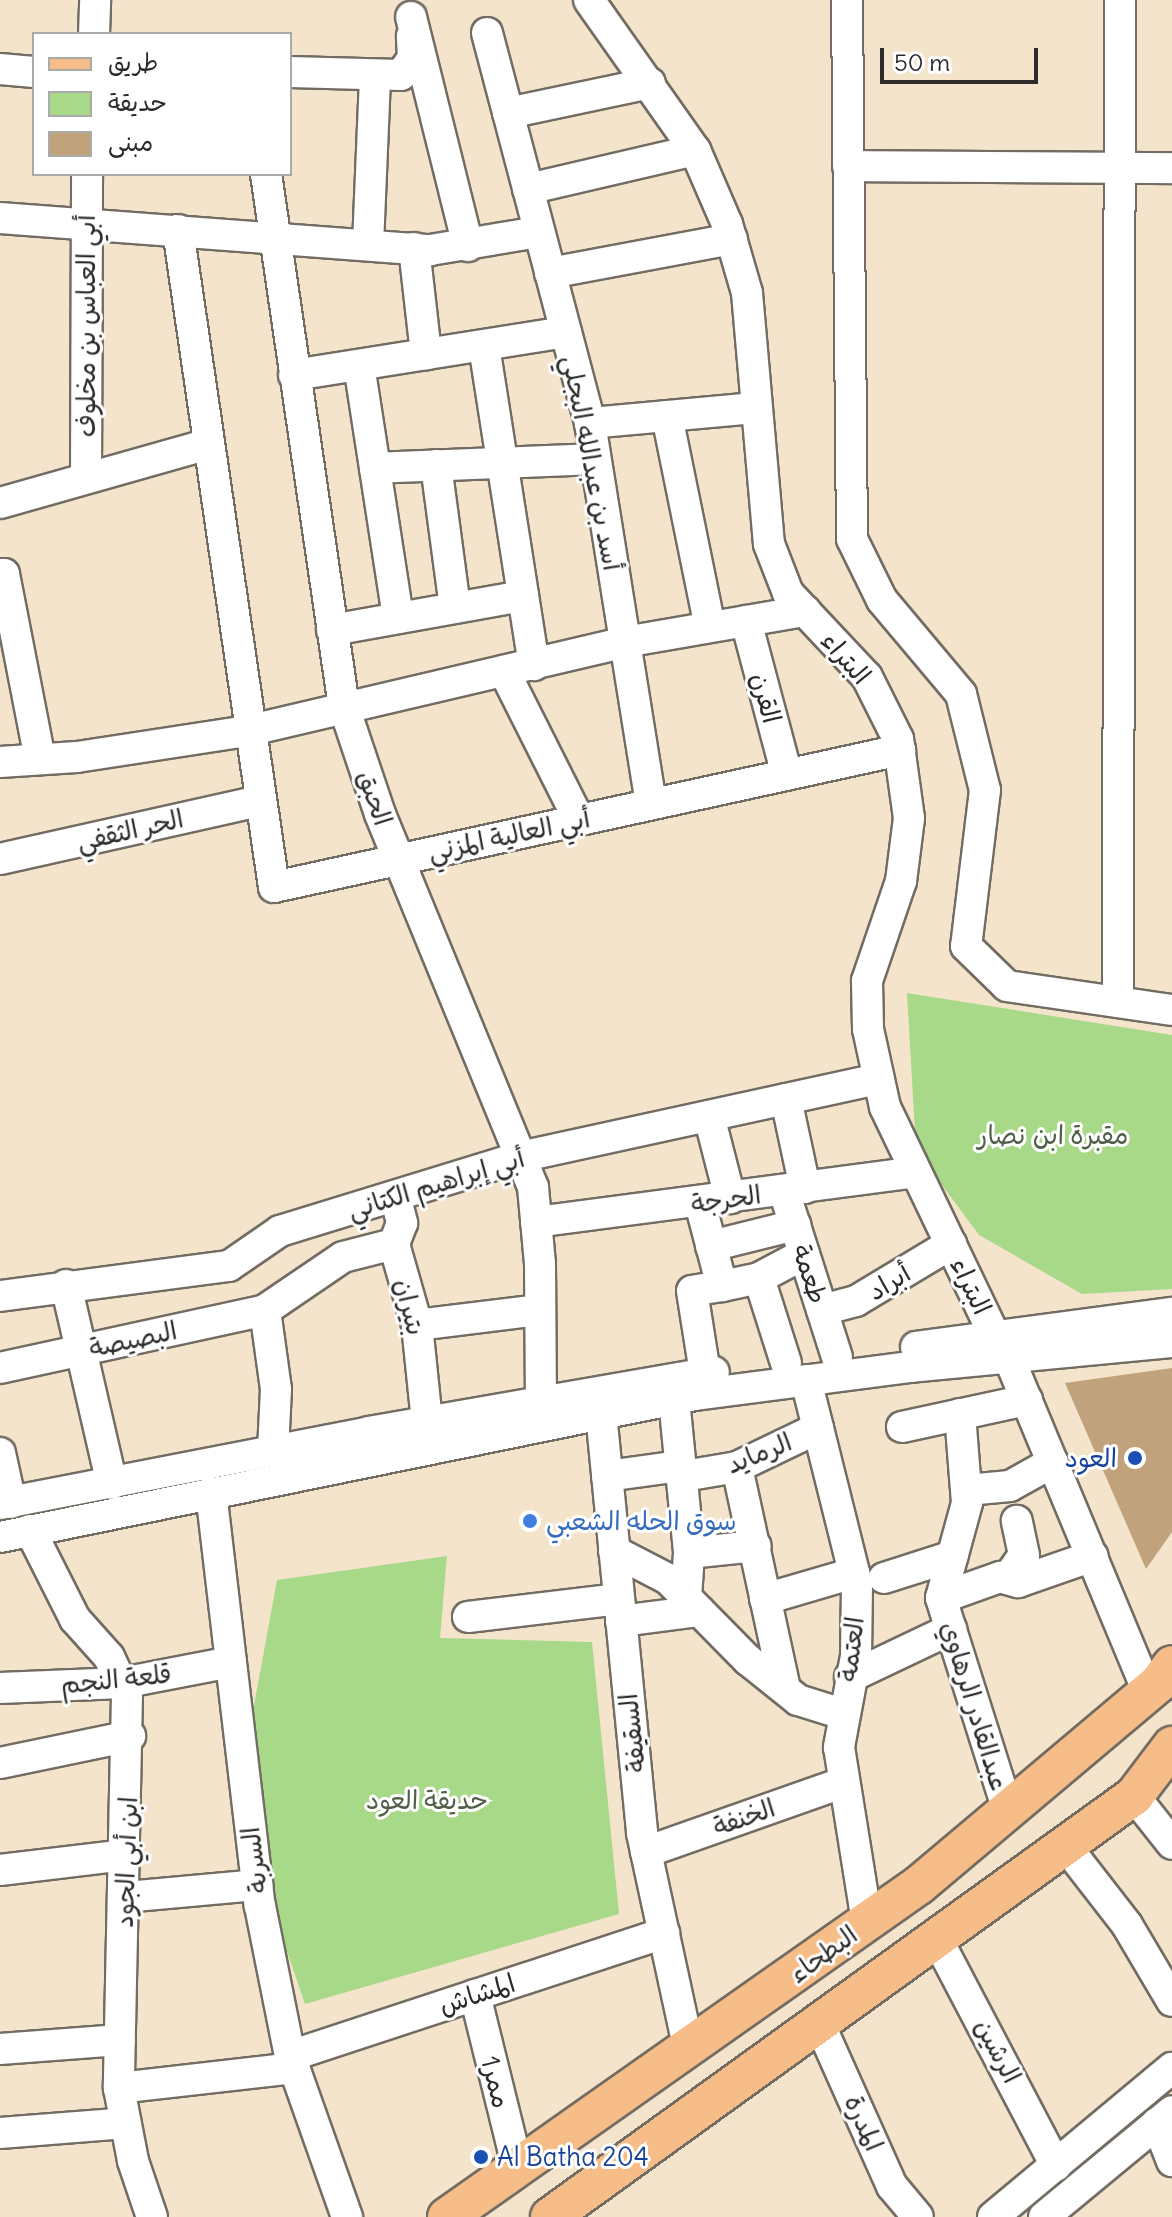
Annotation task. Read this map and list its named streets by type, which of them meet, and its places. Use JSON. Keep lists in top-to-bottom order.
{
  "streets": {
    "main road": ["البطحاء"],
    "street": [
      "أبي العباس بن مخلوف",
      "أسد بن عبدالله البجلي",
      "البتراء",
      "القرن",
      "الحبق",
      "الحر الثقفي",
      "أبي العالية المزني",
      "أبي إبراهيم الكتاني",
      "الحرجة",
      "طعمة",
      "أبراد",
      "بتيران",
      "البصيصة",
      "الرمايد",
      "العتمة",
      "قلعة النجم",
      "عبدالقادر الرهاوي",
      "السقيفة",
      "الخنفة",
      "السربة",
      "ابن أبي الجود",
      "المشاش",
      "الرشين",
      "ممر1",
      "المدرة"
    ]
  },
  "crossings": [
    ["أسد بن عبدالله البجلي", "أبي العالية المزني"],
    ["البتراء", "أبي العالية المزني"],
    ["البتراء", "أبي إبراهيم الكتاني"],
    ["البتراء", "الحرجة"],
    ["البتراء", "أبراد"],
    ["البتراء", "البطحاء"],
    ["القرن", "أبي العالية المزني"],
    ["الحبق", "أبي العالية المزني"],
    ["الحبق", "أبي إبراهيم الكتاني"],
    ["الحبق", "الحرجة"],
    ["الحر الثقفي", "أبي العالية المزني"],
    ["أبي إبراهيم الكتاني", "طعمة"],
    ["أبي إبراهيم الكتاني", "بتيران"],
    ["الحرجة", "طعمة"],
    ["طعمة", "أبراد"],
    ["بتيران", "البصيصة"],
    ["الرمايد", "العتمة"],
    ["الرمايد", "السقيفة"],
    ["العتمة", "الخنفة"],
    ["العتمة", "البطحاء"],
    ["قلعة النجم", "السربة"],
    ["قلعة النجم", "ابن أبي الجود"],
    ["عبدالقادر الرهاوي", "البطحاء"],
    ["السقيفة", "الخنفة"],
    ["السقيفة", "البطحاء"],
    ["السقيفة", "المشاش"],
    ["السربة", "المشاش"],
    ["ابن أبي الجود", "المشاش"],
    ["البطحاء", "الرشين"],
    ["البطحاء", "ممر1"],
    ["البطحاء", "المدرة"],
    ["المشاش", "ممر1"]
  ],
  "parks": ["مقبرة ابن نصار", "حديقة العود"],
  "places": ["العود", "سوق الحله الشعبي", "Al Batha 204"],
  "legend": ["طريق", "حديقة", "مبنى"],
  "scale_bar": "50 m"
}
